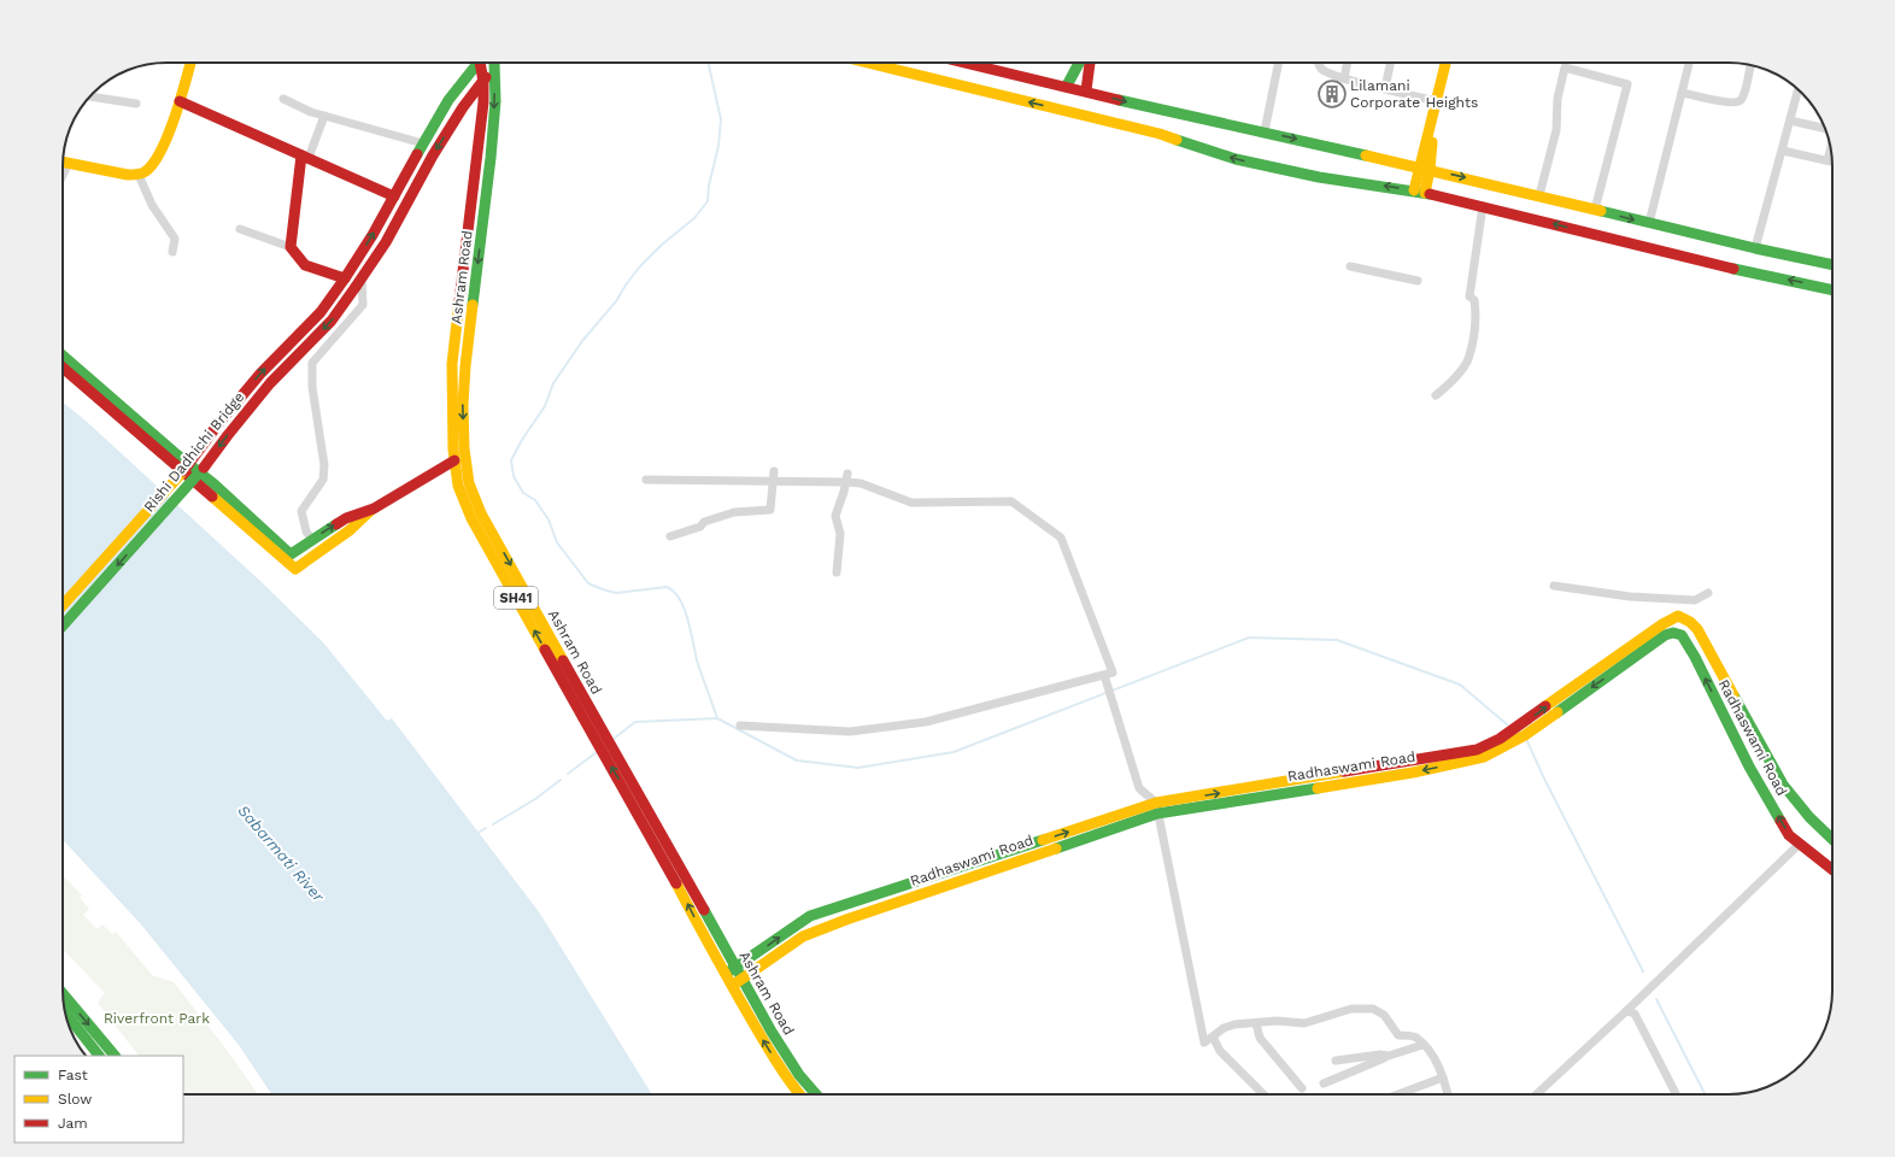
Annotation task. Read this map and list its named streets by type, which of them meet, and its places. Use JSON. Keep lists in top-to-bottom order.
{
  "streets": {
    "main road": [
      "Ashram Road",
      "Rishi Dadhichi Bridge",
      "SH41",
      "Radhaswami Road"
    ]
  },
  "crossings": [
    ["Ashram Road", "Rishi Dadhichi Bridge"],
    ["Ashram Road", "Radhaswami Road"]
  ],
  "water": ["Sabarmati River"],
  "parks": ["Riverfront Park"],
  "places": {
    "building": ["Lilamani Corporate Heights"]
  },
  "legend": ["Fast", "Slow", "Jam"]
}
